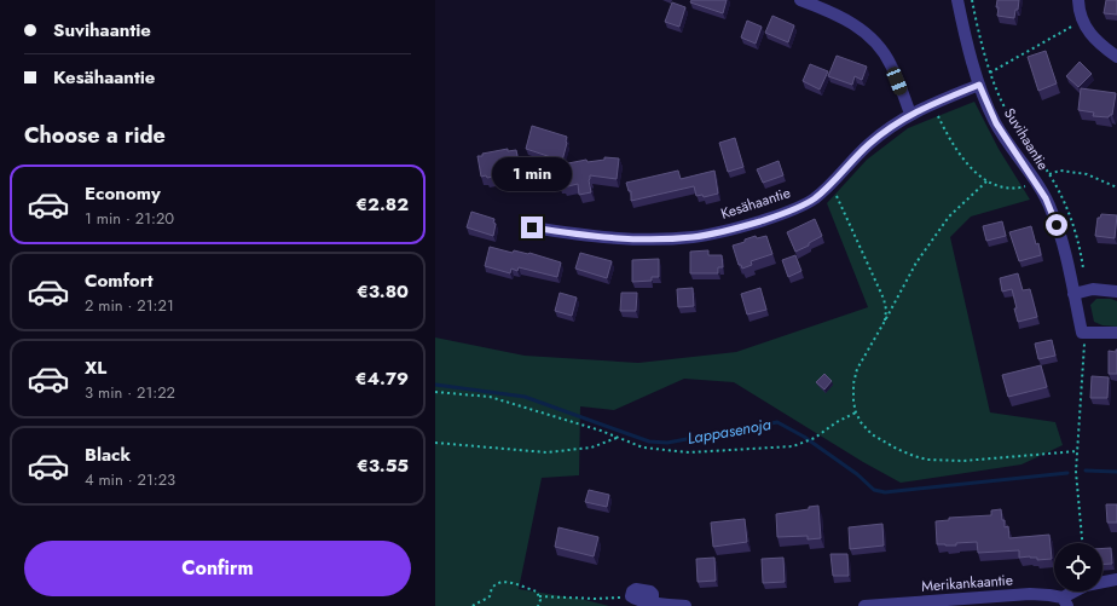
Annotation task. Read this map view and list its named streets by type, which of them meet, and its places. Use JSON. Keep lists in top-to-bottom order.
{
  "streets": {
    "street": ["Suvihaantie", "Kesähaantie", "Merikankaantie"]
  },
  "crossings": [
    ["Suvihaantie", "Kesähaantie"]
  ],
  "water": ["Lappasenoja"],
  "page": {
    "banner": ["Suvihaantie", "Kesähaantie"],
    "heading": "Choose a ride",
    "bubble": "1 min",
    "list": [
      {
        "name": "Economy",
        "note": "1 min · 21:20",
        "value": "€2.82"
      },
      {
        "name": "Comfort",
        "note": "2 min · 21:21",
        "value": "€3.80"
      },
      {
        "name": "XL",
        "note": "3 min · 21:22",
        "value": "€4.79"
      },
      {
        "name": "Black",
        "note": "4 min · 21:23",
        "value": "€3.55"
      }
    ],
    "buttons": "Confirm"
  }
}
